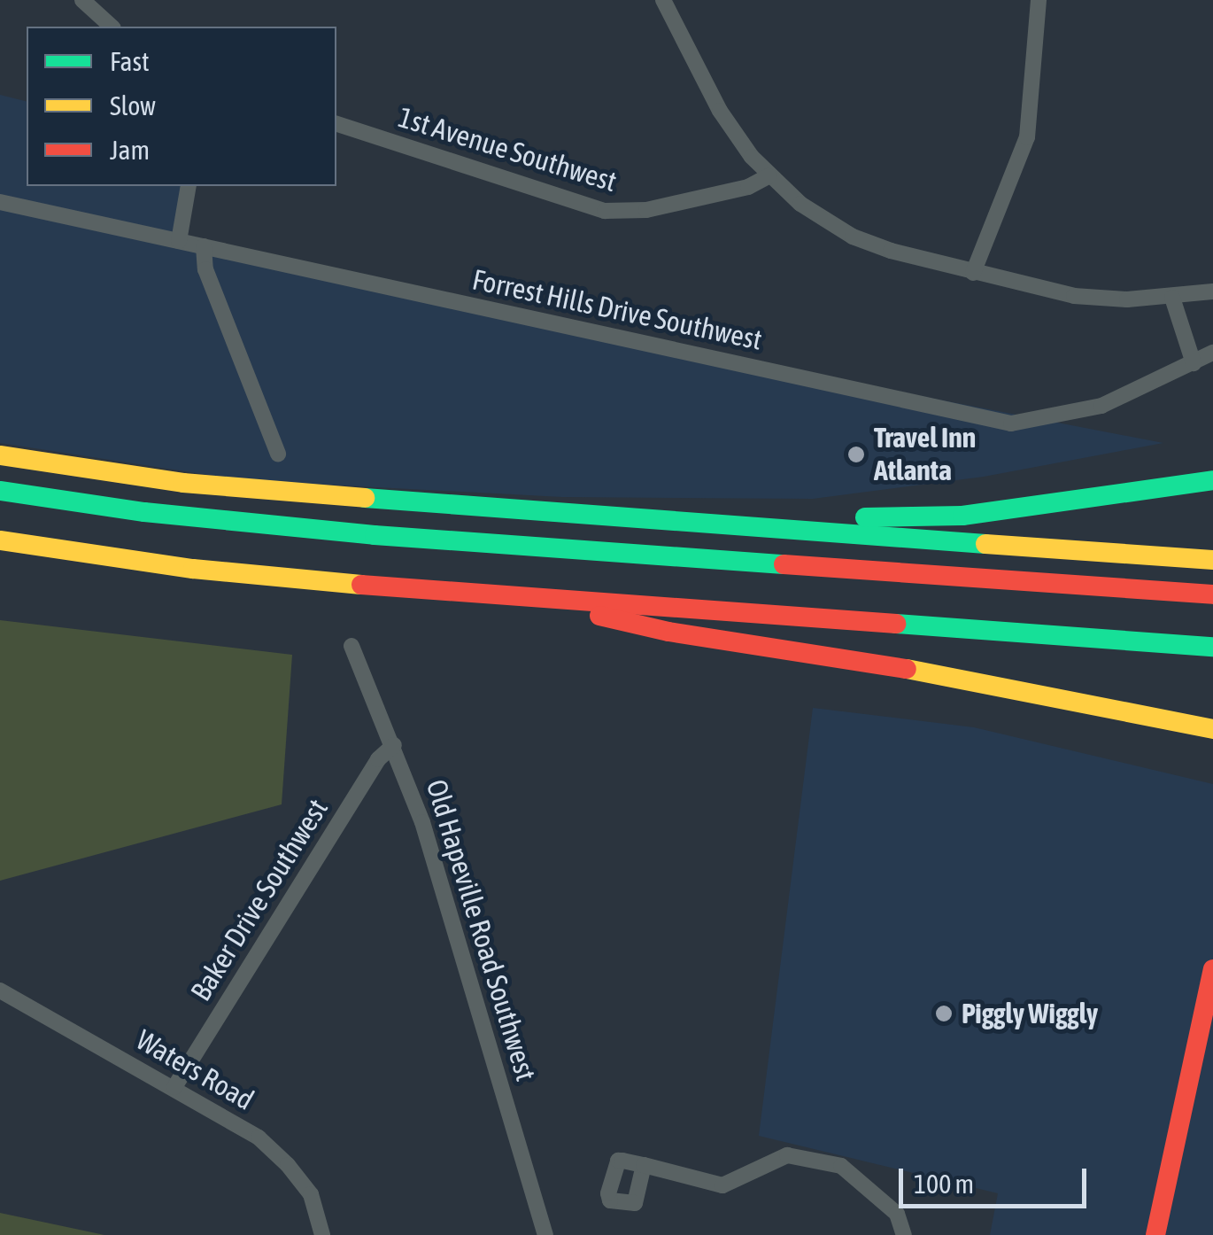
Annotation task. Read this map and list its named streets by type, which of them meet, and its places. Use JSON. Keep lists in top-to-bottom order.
{
  "streets": {
    "street": [
      "1st Avenue Southwest",
      "Forrest Hills Drive Southwest",
      "Baker Drive Southwest",
      "Old Hapeville Road Southwest",
      "Waters Road"
    ]
  },
  "crossings": [
    ["Baker Drive Southwest", "Old Hapeville Road Southwest"],
    ["Baker Drive Southwest", "Waters Road"]
  ],
  "places": ["Travel Inn Atlanta", "Piggly Wiggly"],
  "legend": ["Fast", "Slow", "Jam"],
  "scale_bar": "100 m"
}
